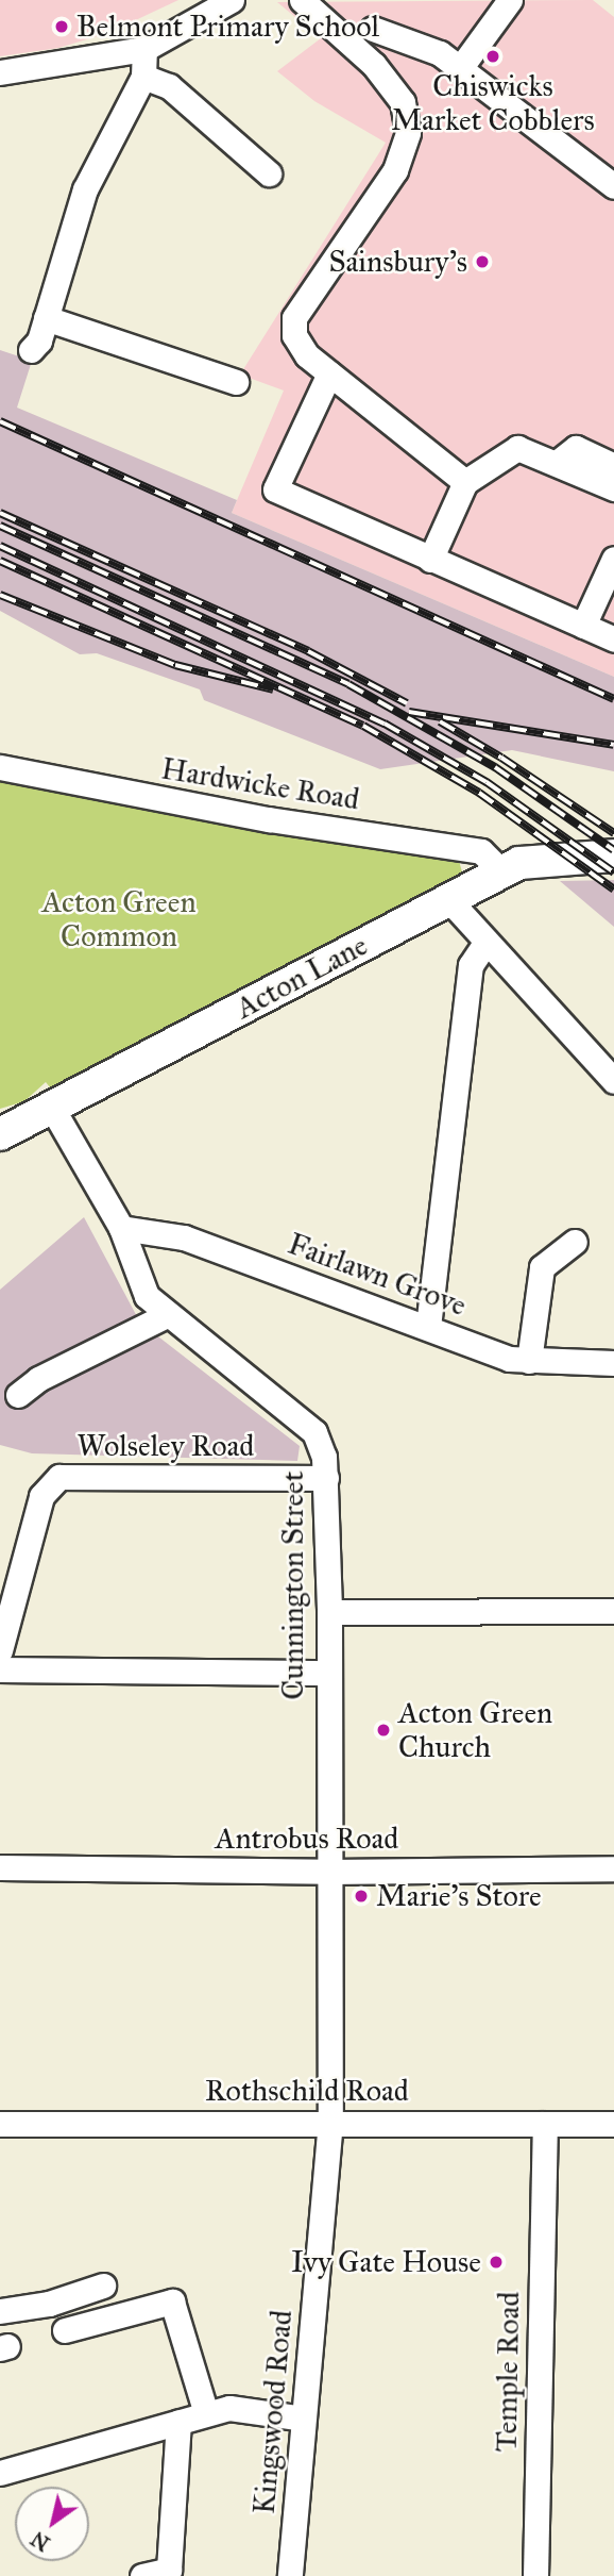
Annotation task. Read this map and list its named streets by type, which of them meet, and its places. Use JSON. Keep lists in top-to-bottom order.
{
  "streets": {
    "main road": ["Acton Lane"],
    "street": [
      "Hardwicke Road",
      "Fairlawn Grove",
      "Wolseley Road",
      "Cunnington Street",
      "Antrobus Road",
      "Rothschild Road",
      "Temple Road",
      "Kingswood Road"
    ]
  },
  "crossings": [
    ["Hardwicke Road", "Acton Lane"],
    ["Acton Lane", "Cunnington Street"],
    ["Fairlawn Grove", "Cunnington Street"],
    ["Wolseley Road", "Cunnington Street"],
    ["Cunnington Street", "Antrobus Road"],
    ["Cunnington Street", "Rothschild Road"],
    ["Cunnington Street", "Kingswood Road"],
    ["Rothschild Road", "Temple Road"],
    ["Rothschild Road", "Kingswood Road"]
  ],
  "parks": ["Acton Green Common"],
  "places": [
    "Belmont Primary School",
    "Chiswicks Market Cobblers",
    "Sainsbury's",
    "Acton Green Church",
    "Marie's Store",
    "Ivy Gate House"
  ],
  "north": "bottom left"
}
